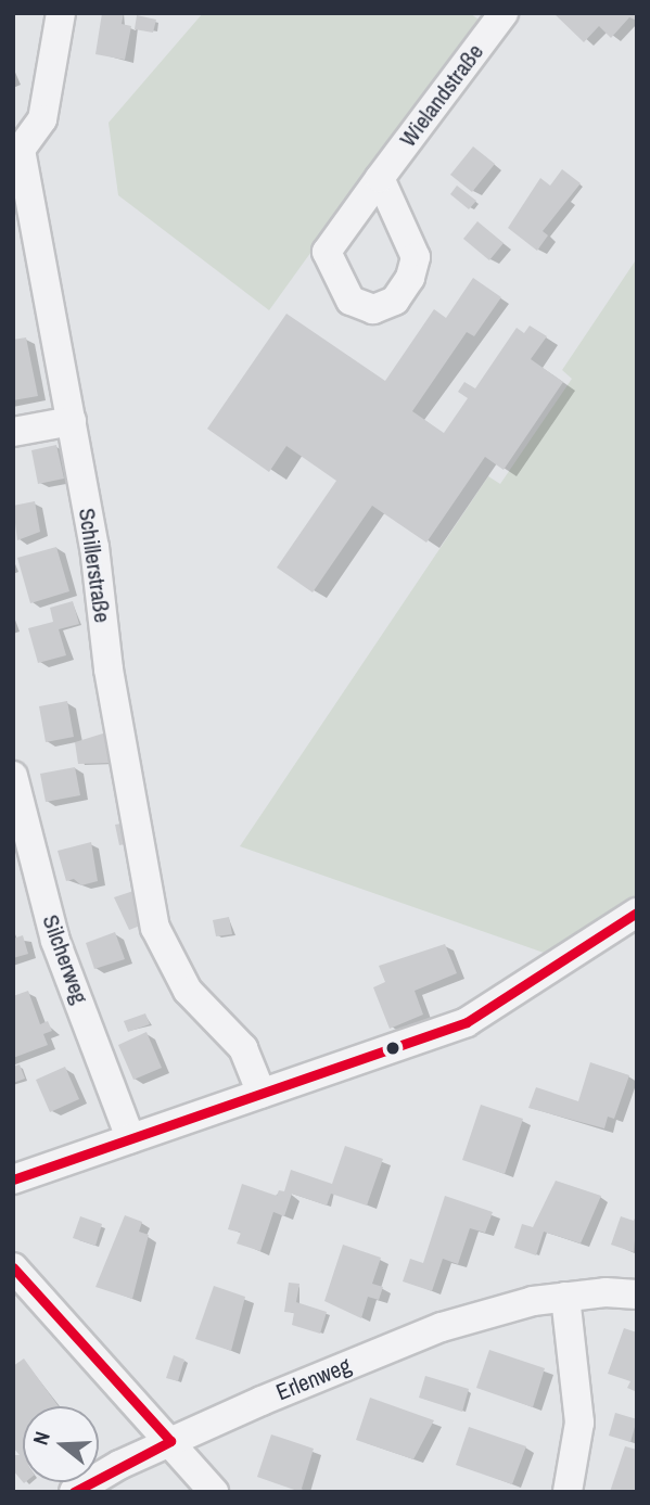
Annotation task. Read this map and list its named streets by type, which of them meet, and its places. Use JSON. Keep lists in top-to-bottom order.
{
  "streets": {
    "street": [
      "Wielandstraße",
      "Schillerstraße",
      "Silcherweg",
      "Erlenweg"
    ]
  },
  "north": "left"
}
